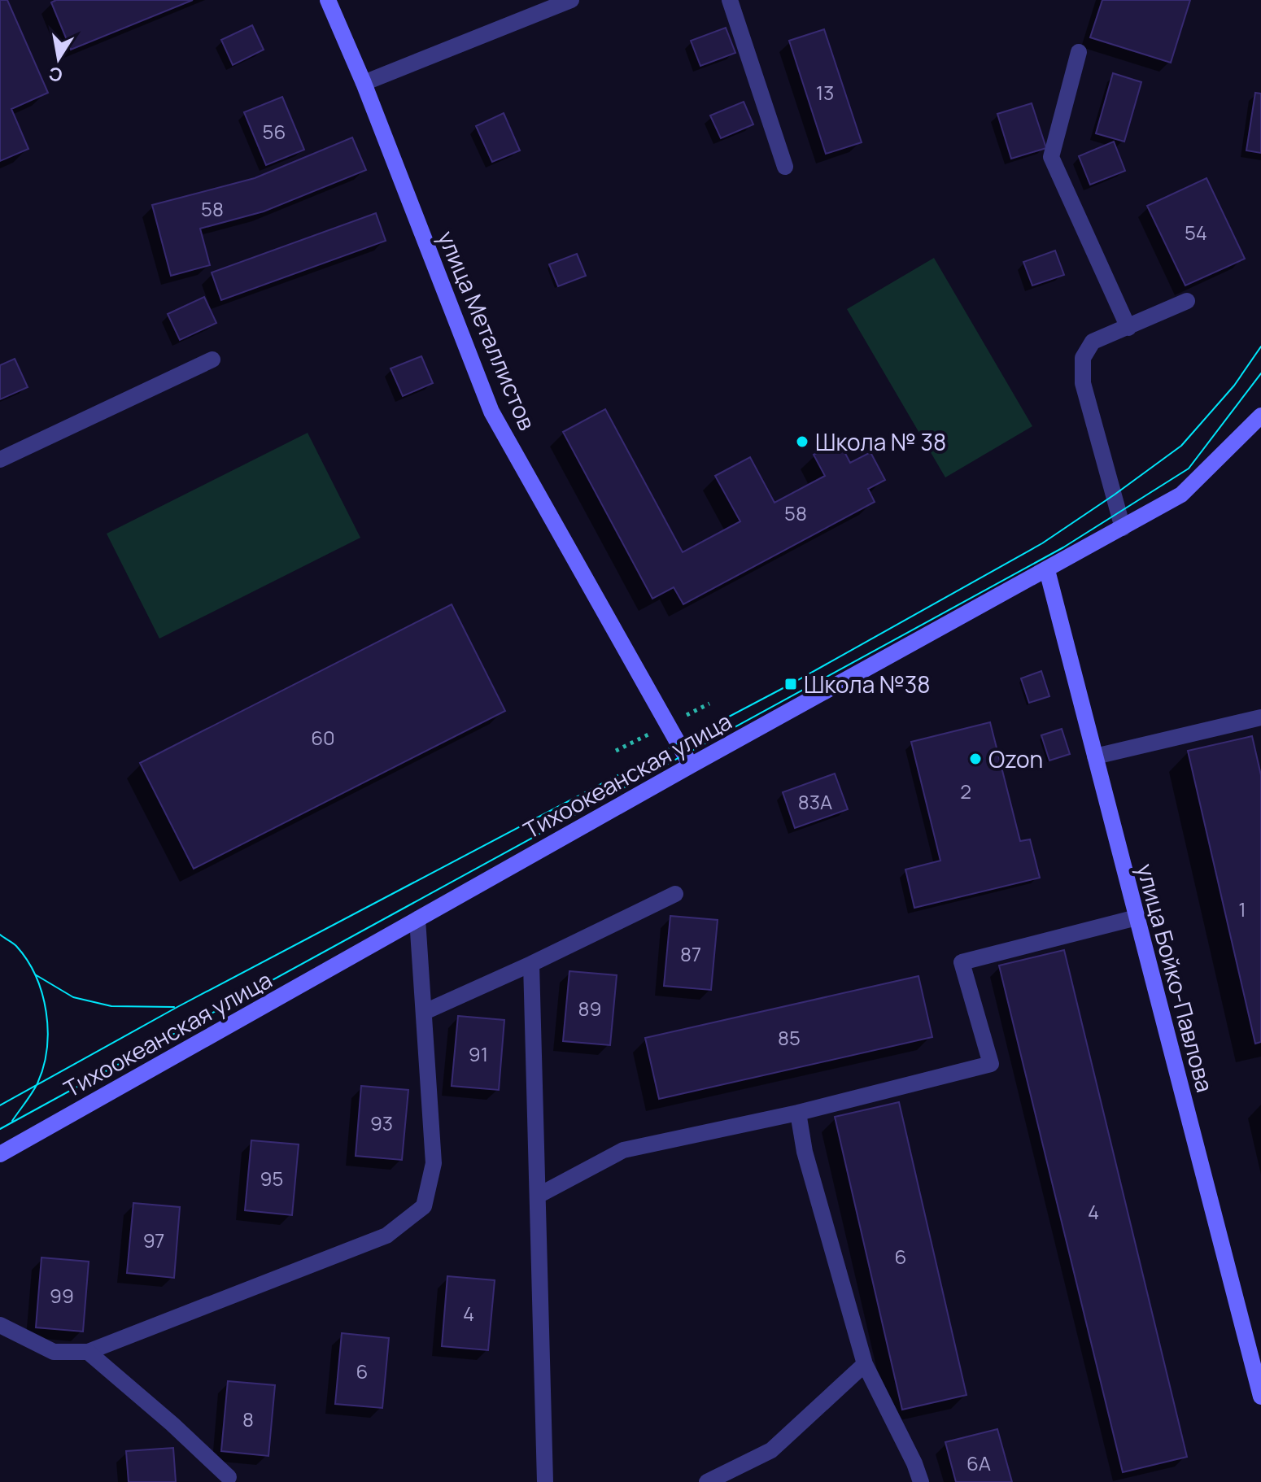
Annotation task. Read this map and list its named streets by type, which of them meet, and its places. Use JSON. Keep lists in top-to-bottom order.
{
  "streets": {
    "main road": ["улица Металлистов", "Тихоокеанская улица", "улица Бойко-Павлова"]
  },
  "crossings": [
    ["улица Металлистов", "Тихоокеанская улица"],
    ["Тихоокеанская улица", "улица Бойко-Павлова"]
  ],
  "places": {
    "other": ["Школа № 38", "Ozon"],
    "transit": ["Школа №38"]
  },
  "house_numbers": [
    "13",
    "56",
    "58",
    "54",
    "58",
    "60",
    "2",
    "83А",
    "1",
    "87",
    "89",
    "85",
    "91",
    "93",
    "95",
    "4",
    "97",
    "6",
    "99",
    "4",
    "6",
    "8",
    "6А"
  ],
  "north": "bottom"
}
